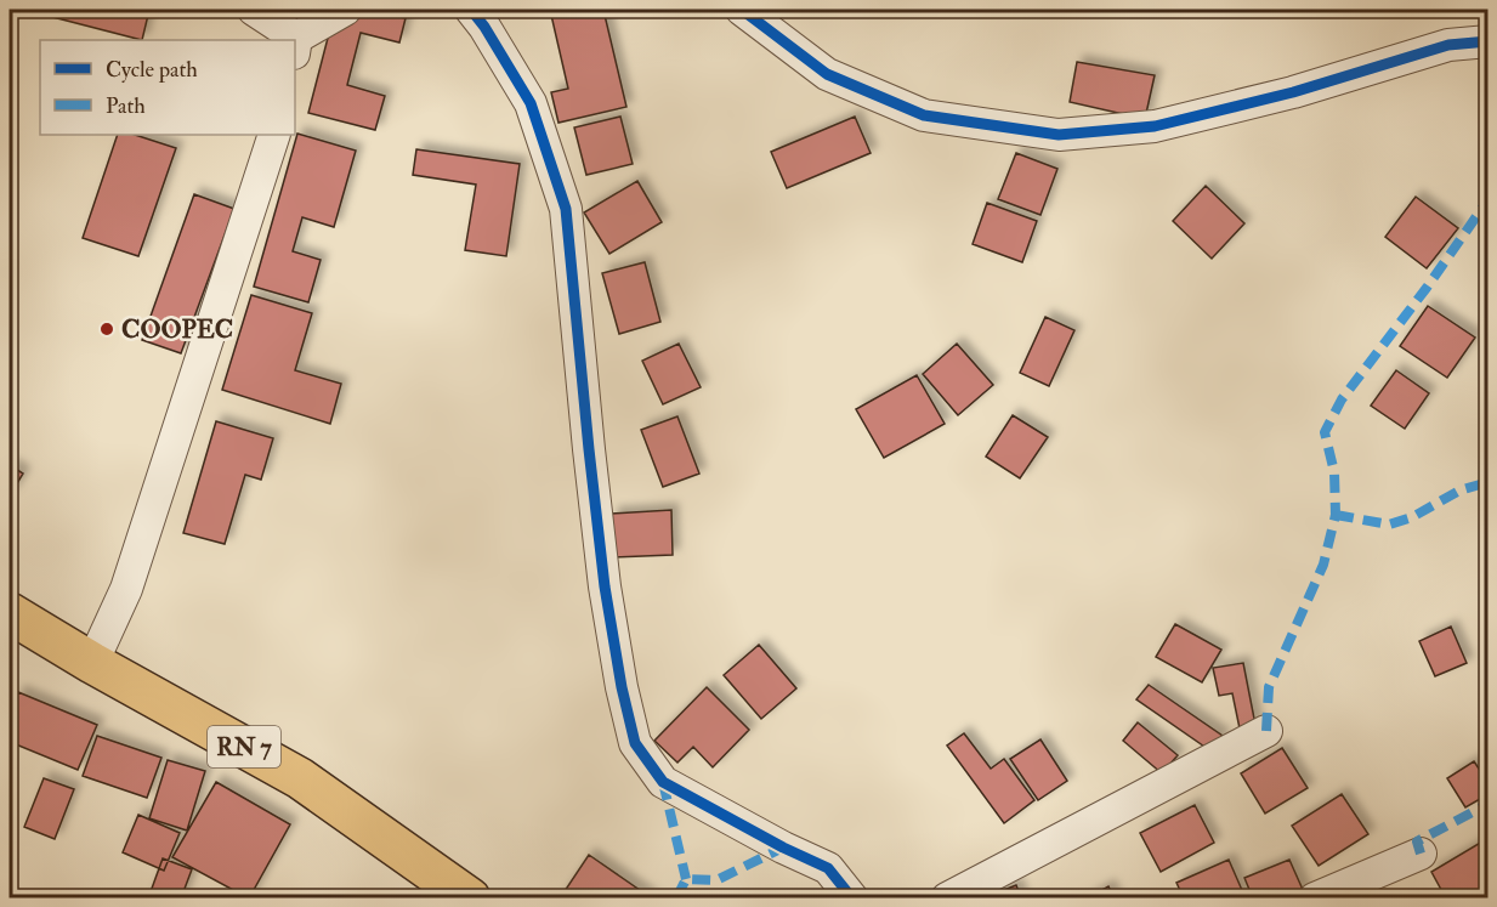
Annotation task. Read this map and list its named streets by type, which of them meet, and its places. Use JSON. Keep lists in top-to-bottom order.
{
  "streets": {
    "main road": ["RN 7"]
  },
  "places": ["COOPEC"],
  "legend": ["Cycle path", "Path"]
}
